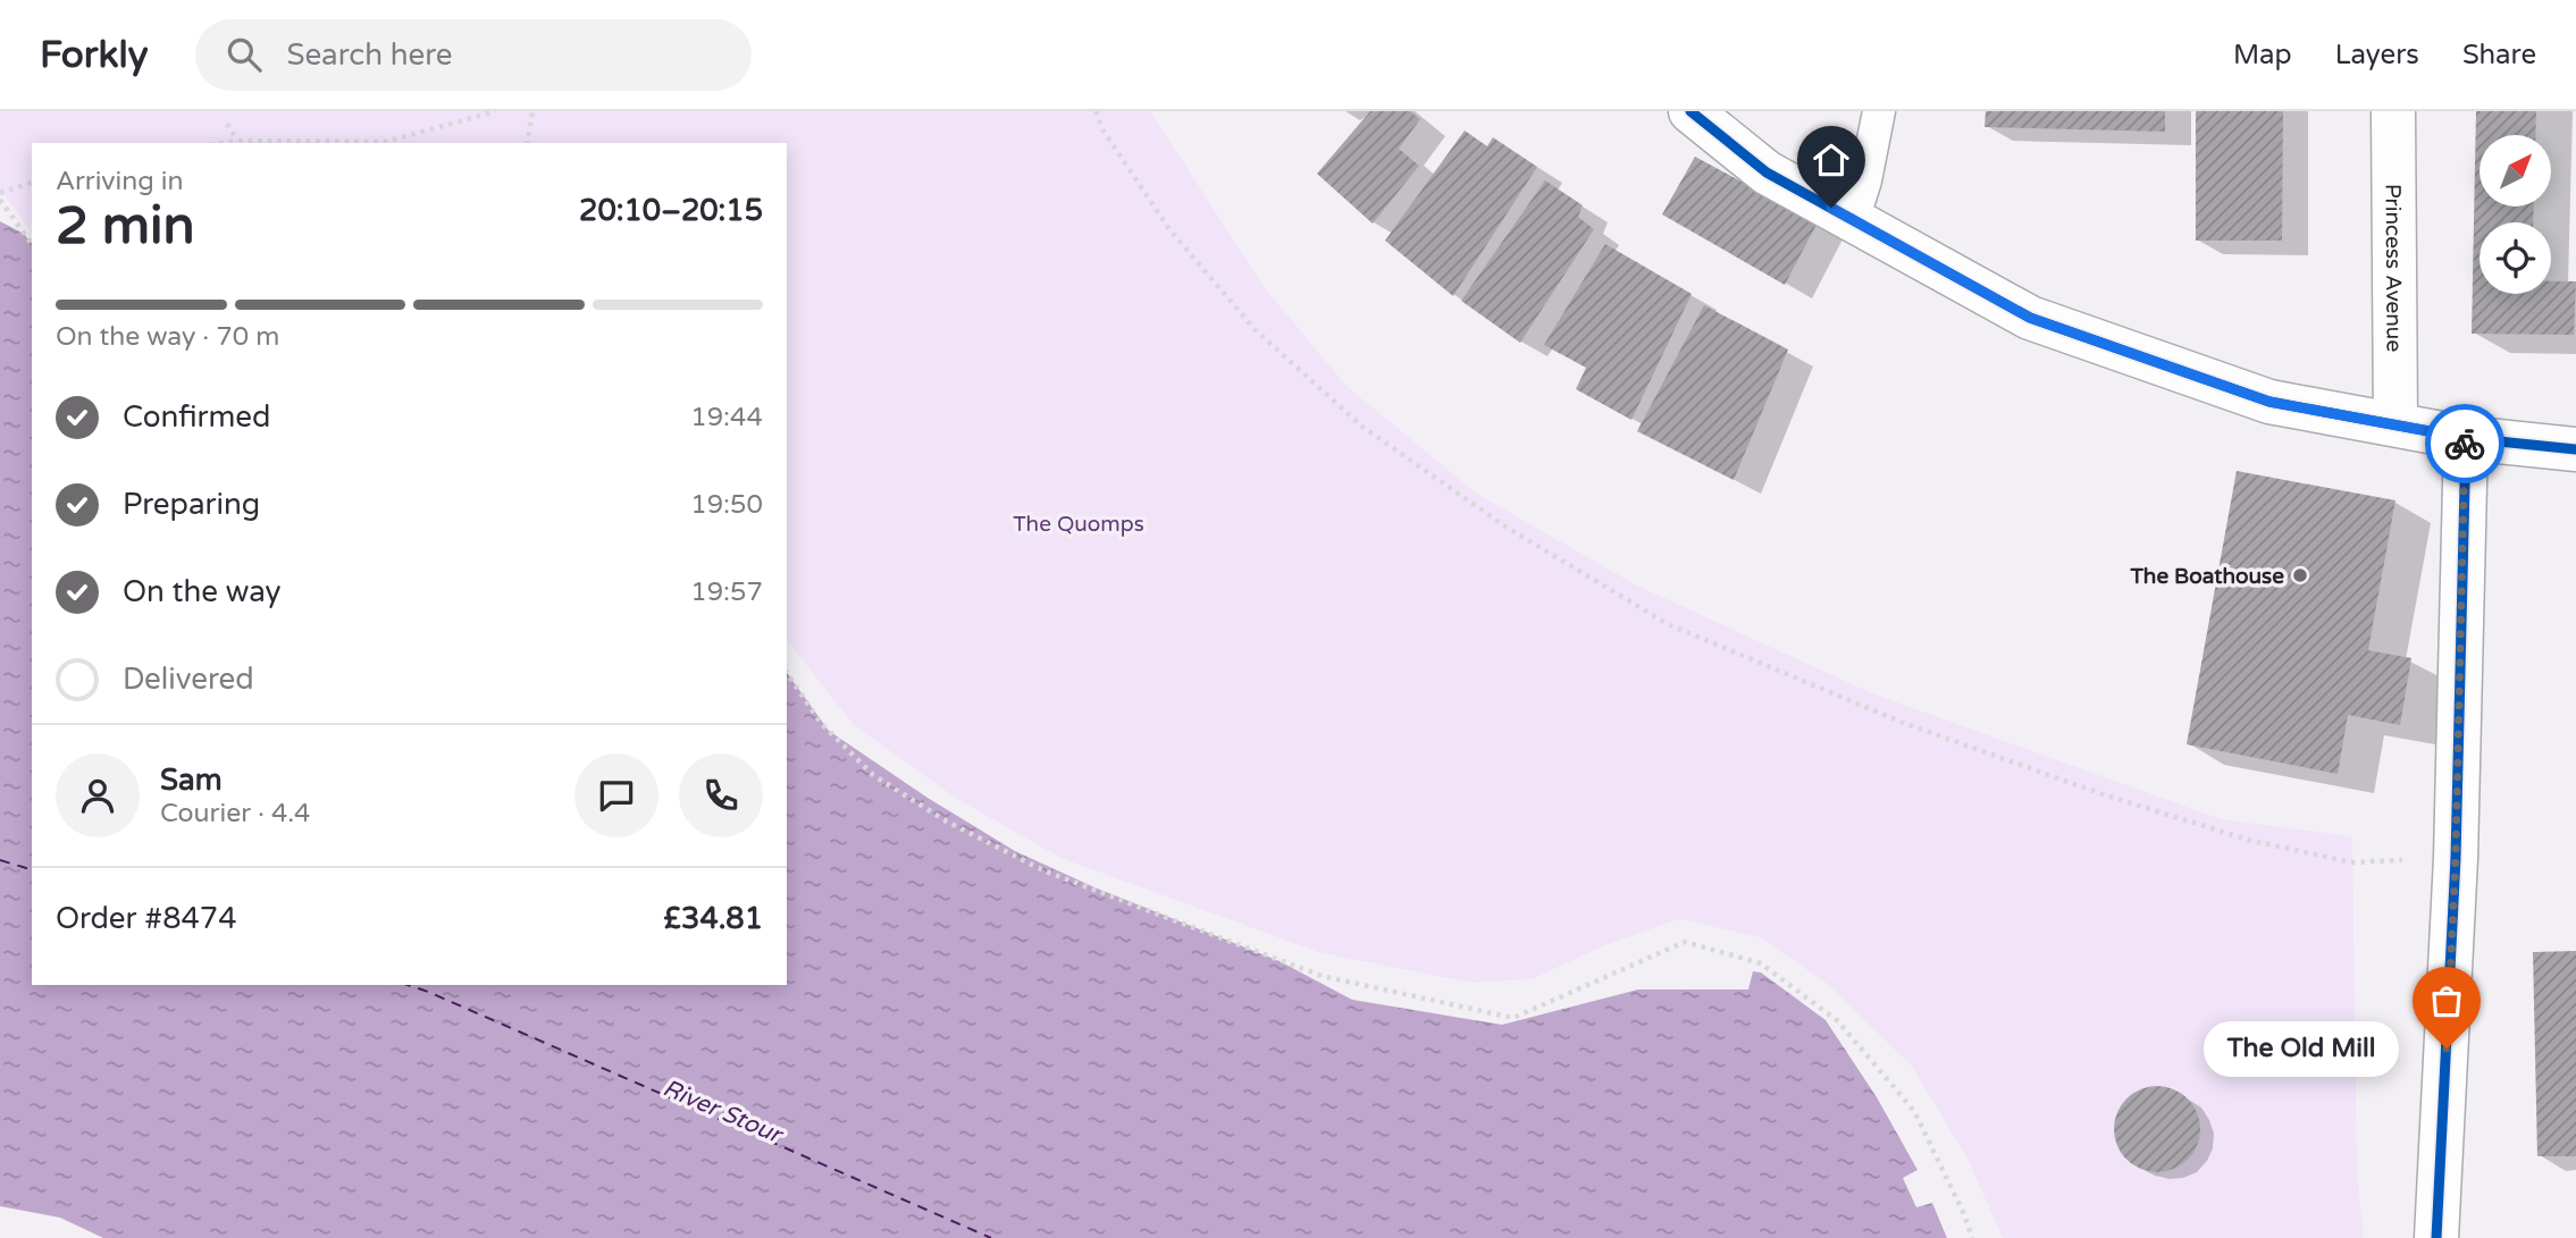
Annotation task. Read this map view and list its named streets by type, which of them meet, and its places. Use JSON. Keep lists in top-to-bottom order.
{
  "streets": {
    "street": ["Princess Avenue"]
  },
  "water": ["River Stour"],
  "parks": ["The Quomps"],
  "places": ["The Boathouse", "The Old Mill"],
  "north": "top right",
  "page": {
    "header": "Forkly",
    "search": "Search here",
    "nav": ["Map", "Layers", "Share"],
    "heading": ["2 min", "Arriving in", "20:10–20:15"],
    "panel": [
      "Sam",
      "Courier · 4.4",
      "Order #8474",
      "£34.81"
    ],
    "bar": "On the way · 70 m",
    "list": [
      ["Confirmed", "19:44"],
      ["Preparing", "19:50"],
      ["On the way", "19:57"],
      "Delivered"
    ],
    "bubble": "The Old Mill"
  }
}
